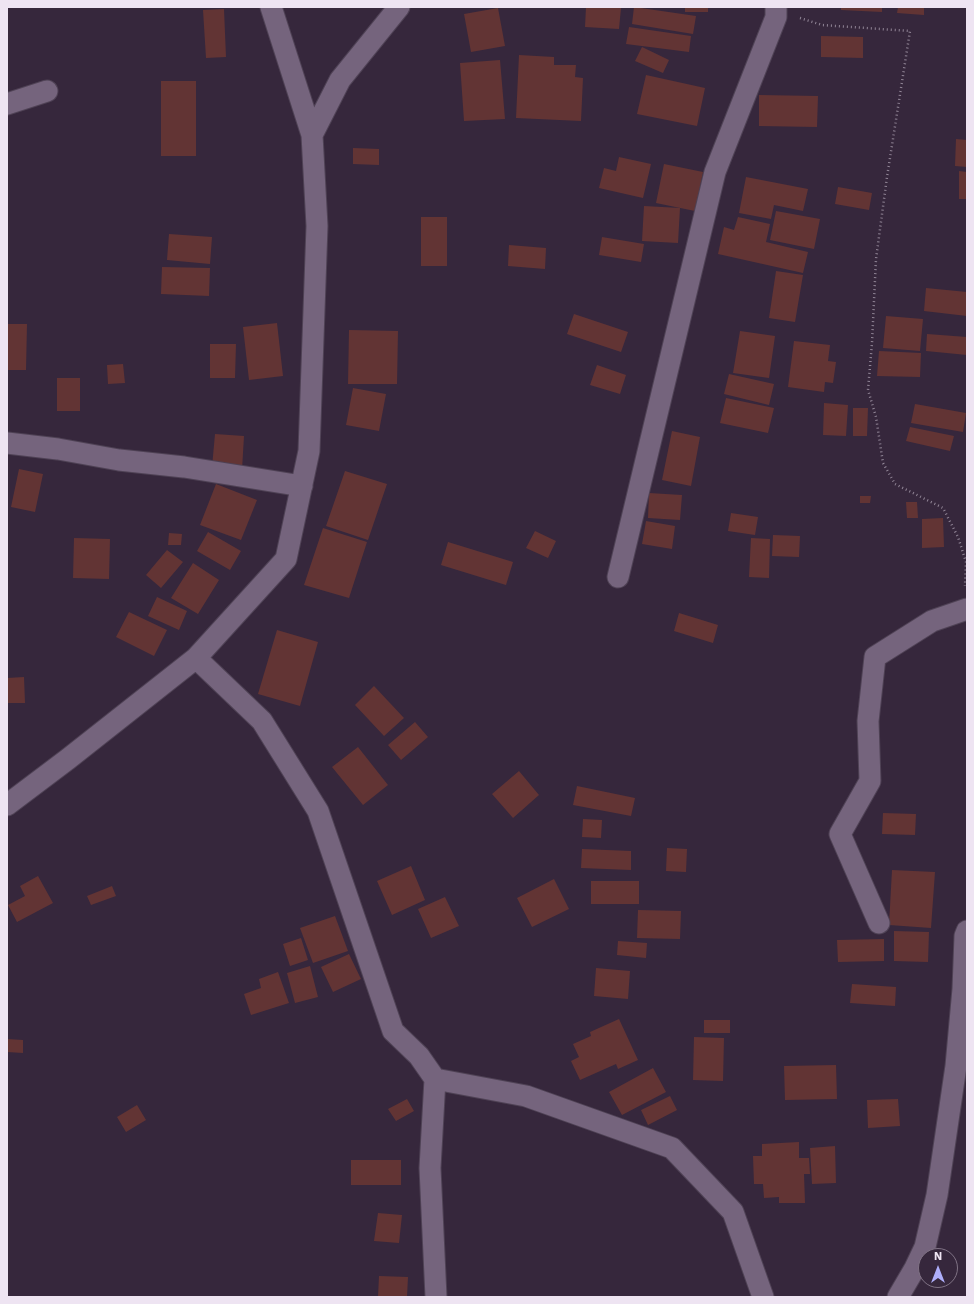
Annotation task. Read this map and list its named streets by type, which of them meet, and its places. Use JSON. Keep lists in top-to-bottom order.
{
  "north": "top"
}
